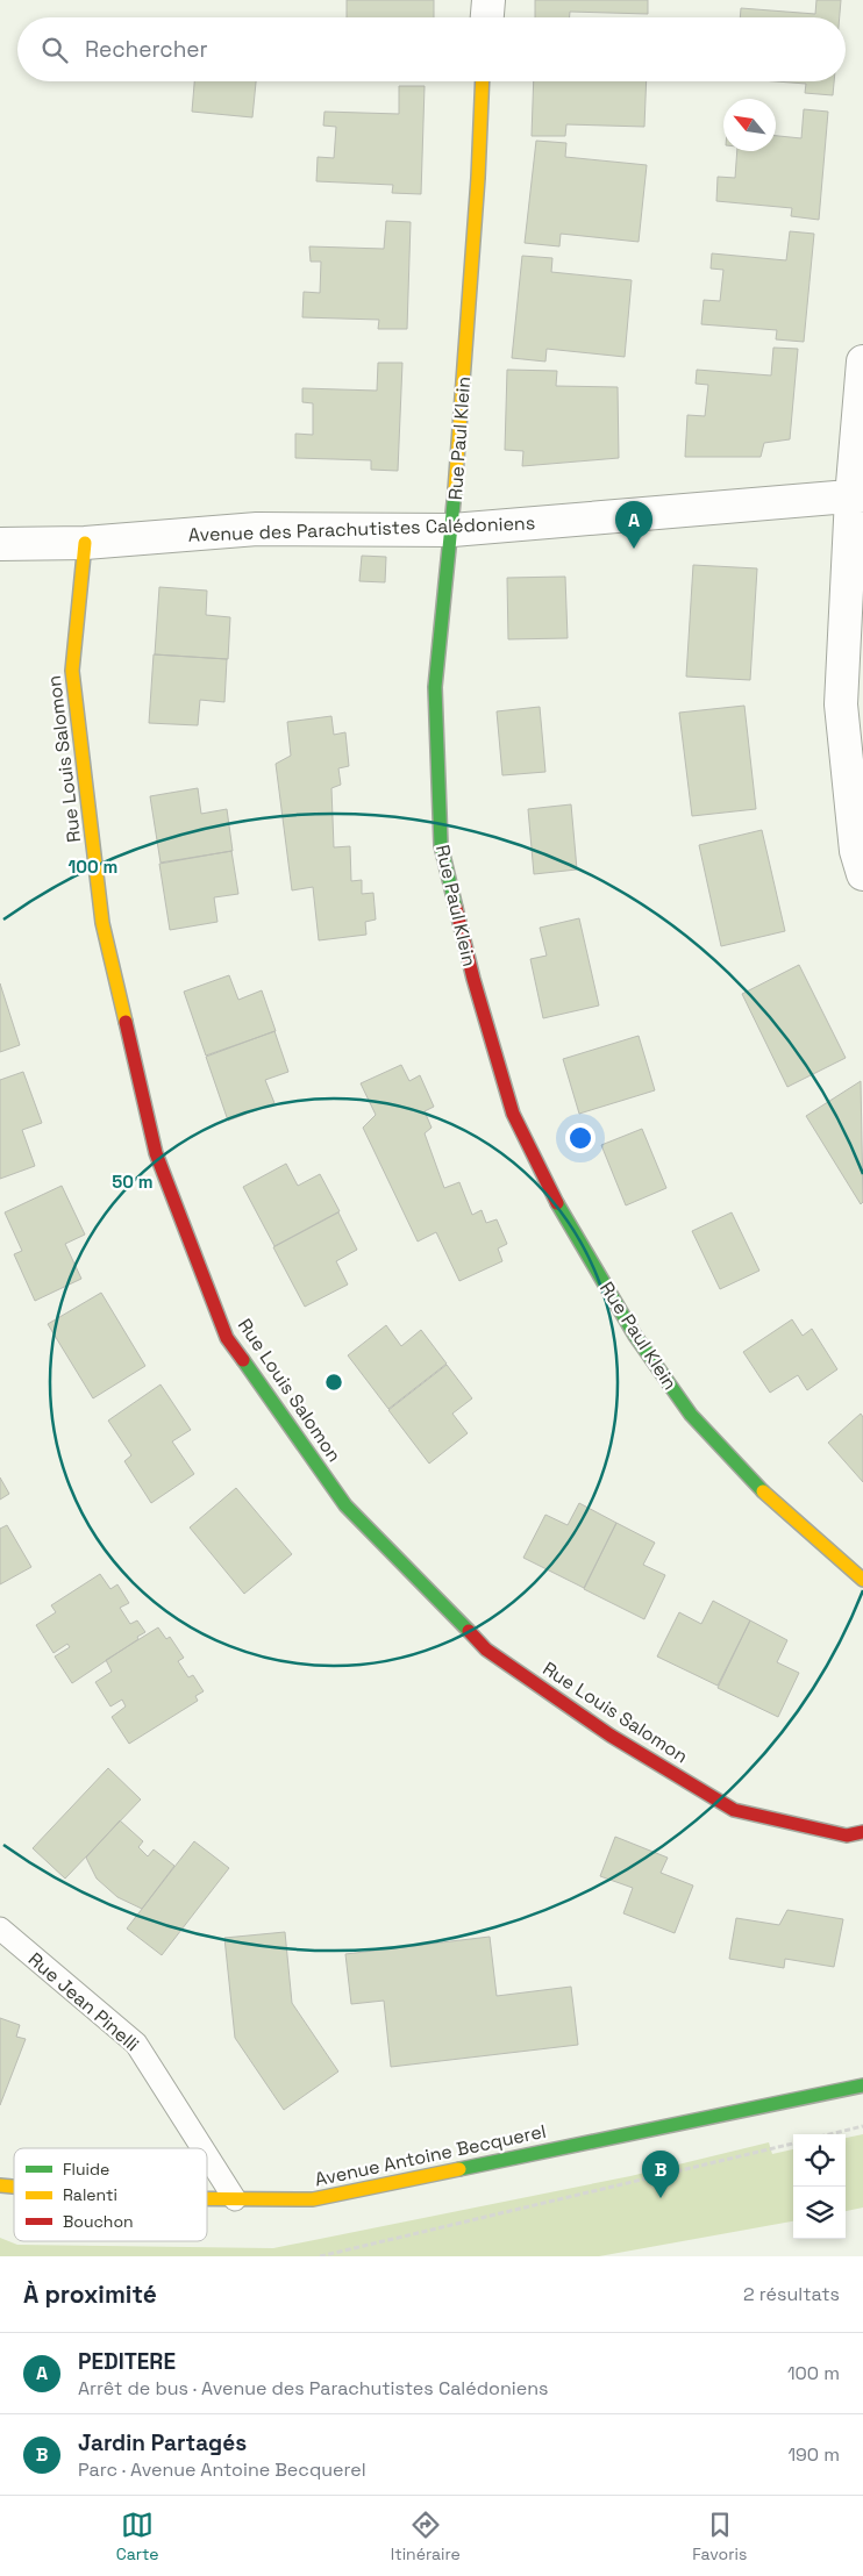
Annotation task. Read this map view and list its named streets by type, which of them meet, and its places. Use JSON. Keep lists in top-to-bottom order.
{
  "streets": {
    "street": [
      "Rue Paul Klein",
      "Avenue des Parachutistes Calédoniens",
      "Rue Louis Salomon",
      "Avenue Antoine Becquerel"
    ],
    "lane": ["Rue Jean Pinelli"]
  },
  "crossings": [
    ["Rue Paul Klein", "Avenue des Parachutistes Calédoniens"],
    ["Avenue des Parachutistes Calédoniens", "Rue Louis Salomon"],
    ["Rue Jean Pinelli", "Avenue Antoine Becquerel"]
  ],
  "legend": ["Fluide", "Ralenti", "Bouchon"],
  "north": "top left",
  "page": {
    "search": "Rechercher",
    "pins": ["A", "B"],
    "heading": ["À proximité", "2 résultats"],
    "list": [
      {
        "mark": "A",
        "name": "PEDITERE",
        "note": "Arrêt de bus · Avenue des Parachutistes Calédoniens",
        "value": "100 m"
      },
      {
        "mark": "B",
        "name": "Jardin Partagés",
        "note": "Parc · Avenue Antoine Becquerel",
        "value": "190 m"
      }
    ],
    "nav": ["Carte", "Itinéraire", "Favoris"]
  },
  "rings": ["100 m", "50 m"]
}
